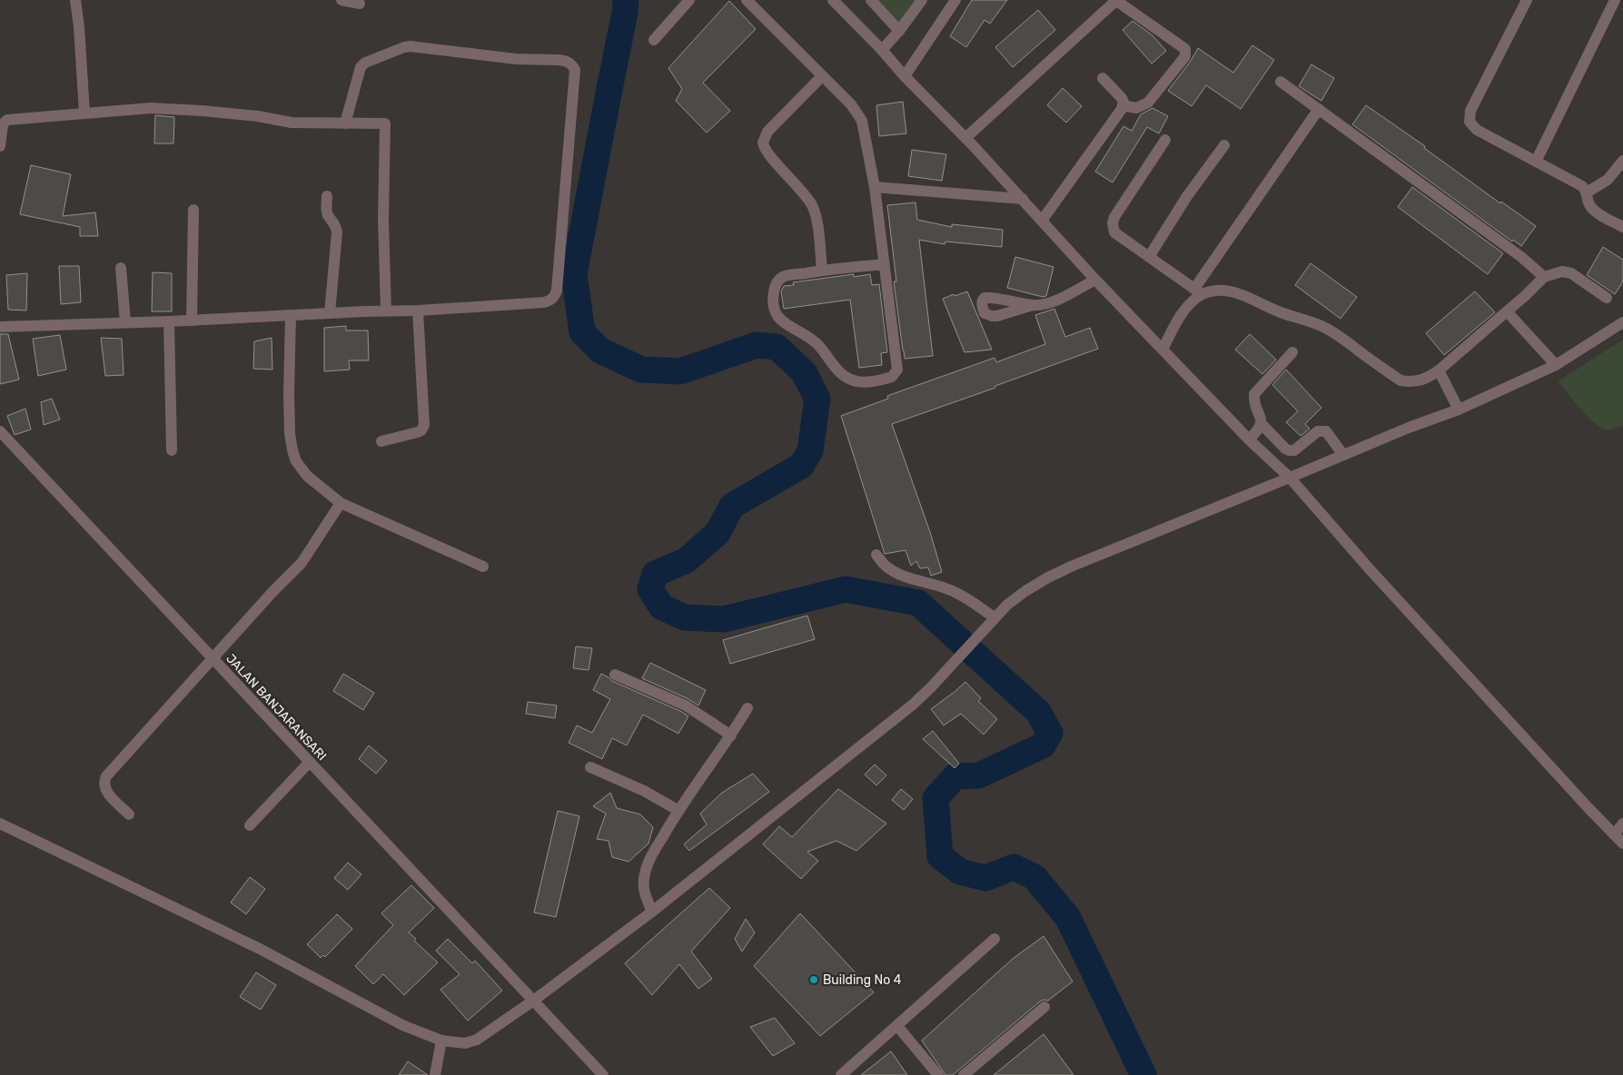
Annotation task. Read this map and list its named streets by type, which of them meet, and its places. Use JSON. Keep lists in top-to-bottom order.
{
  "streets": {
    "street": ["JALAN BANJARANSARI"]
  },
  "places": ["Building No 4"]
}
